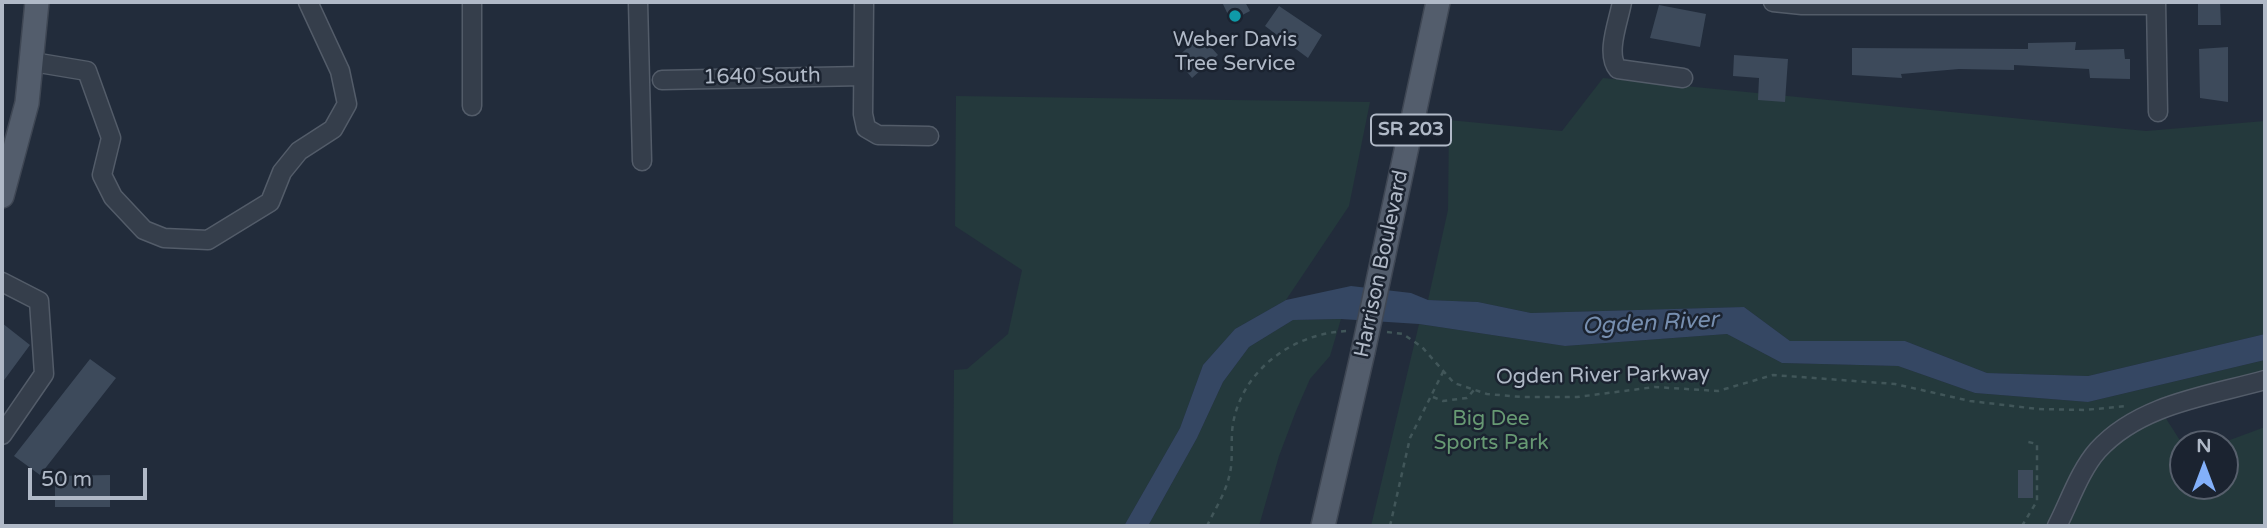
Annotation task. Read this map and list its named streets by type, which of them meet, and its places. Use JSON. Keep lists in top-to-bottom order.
{
  "streets": {
    "main road": ["SR 203", "Harrison Boulevard"],
    "street": ["1640 South"],
    "path": ["Ogden River Parkway"]
  },
  "water": ["Ogden River"],
  "parks": ["Big Dee Sports Park"],
  "places": ["Weber Davis Tree Service"],
  "scale_bar": "50 m",
  "north": "top"
}
